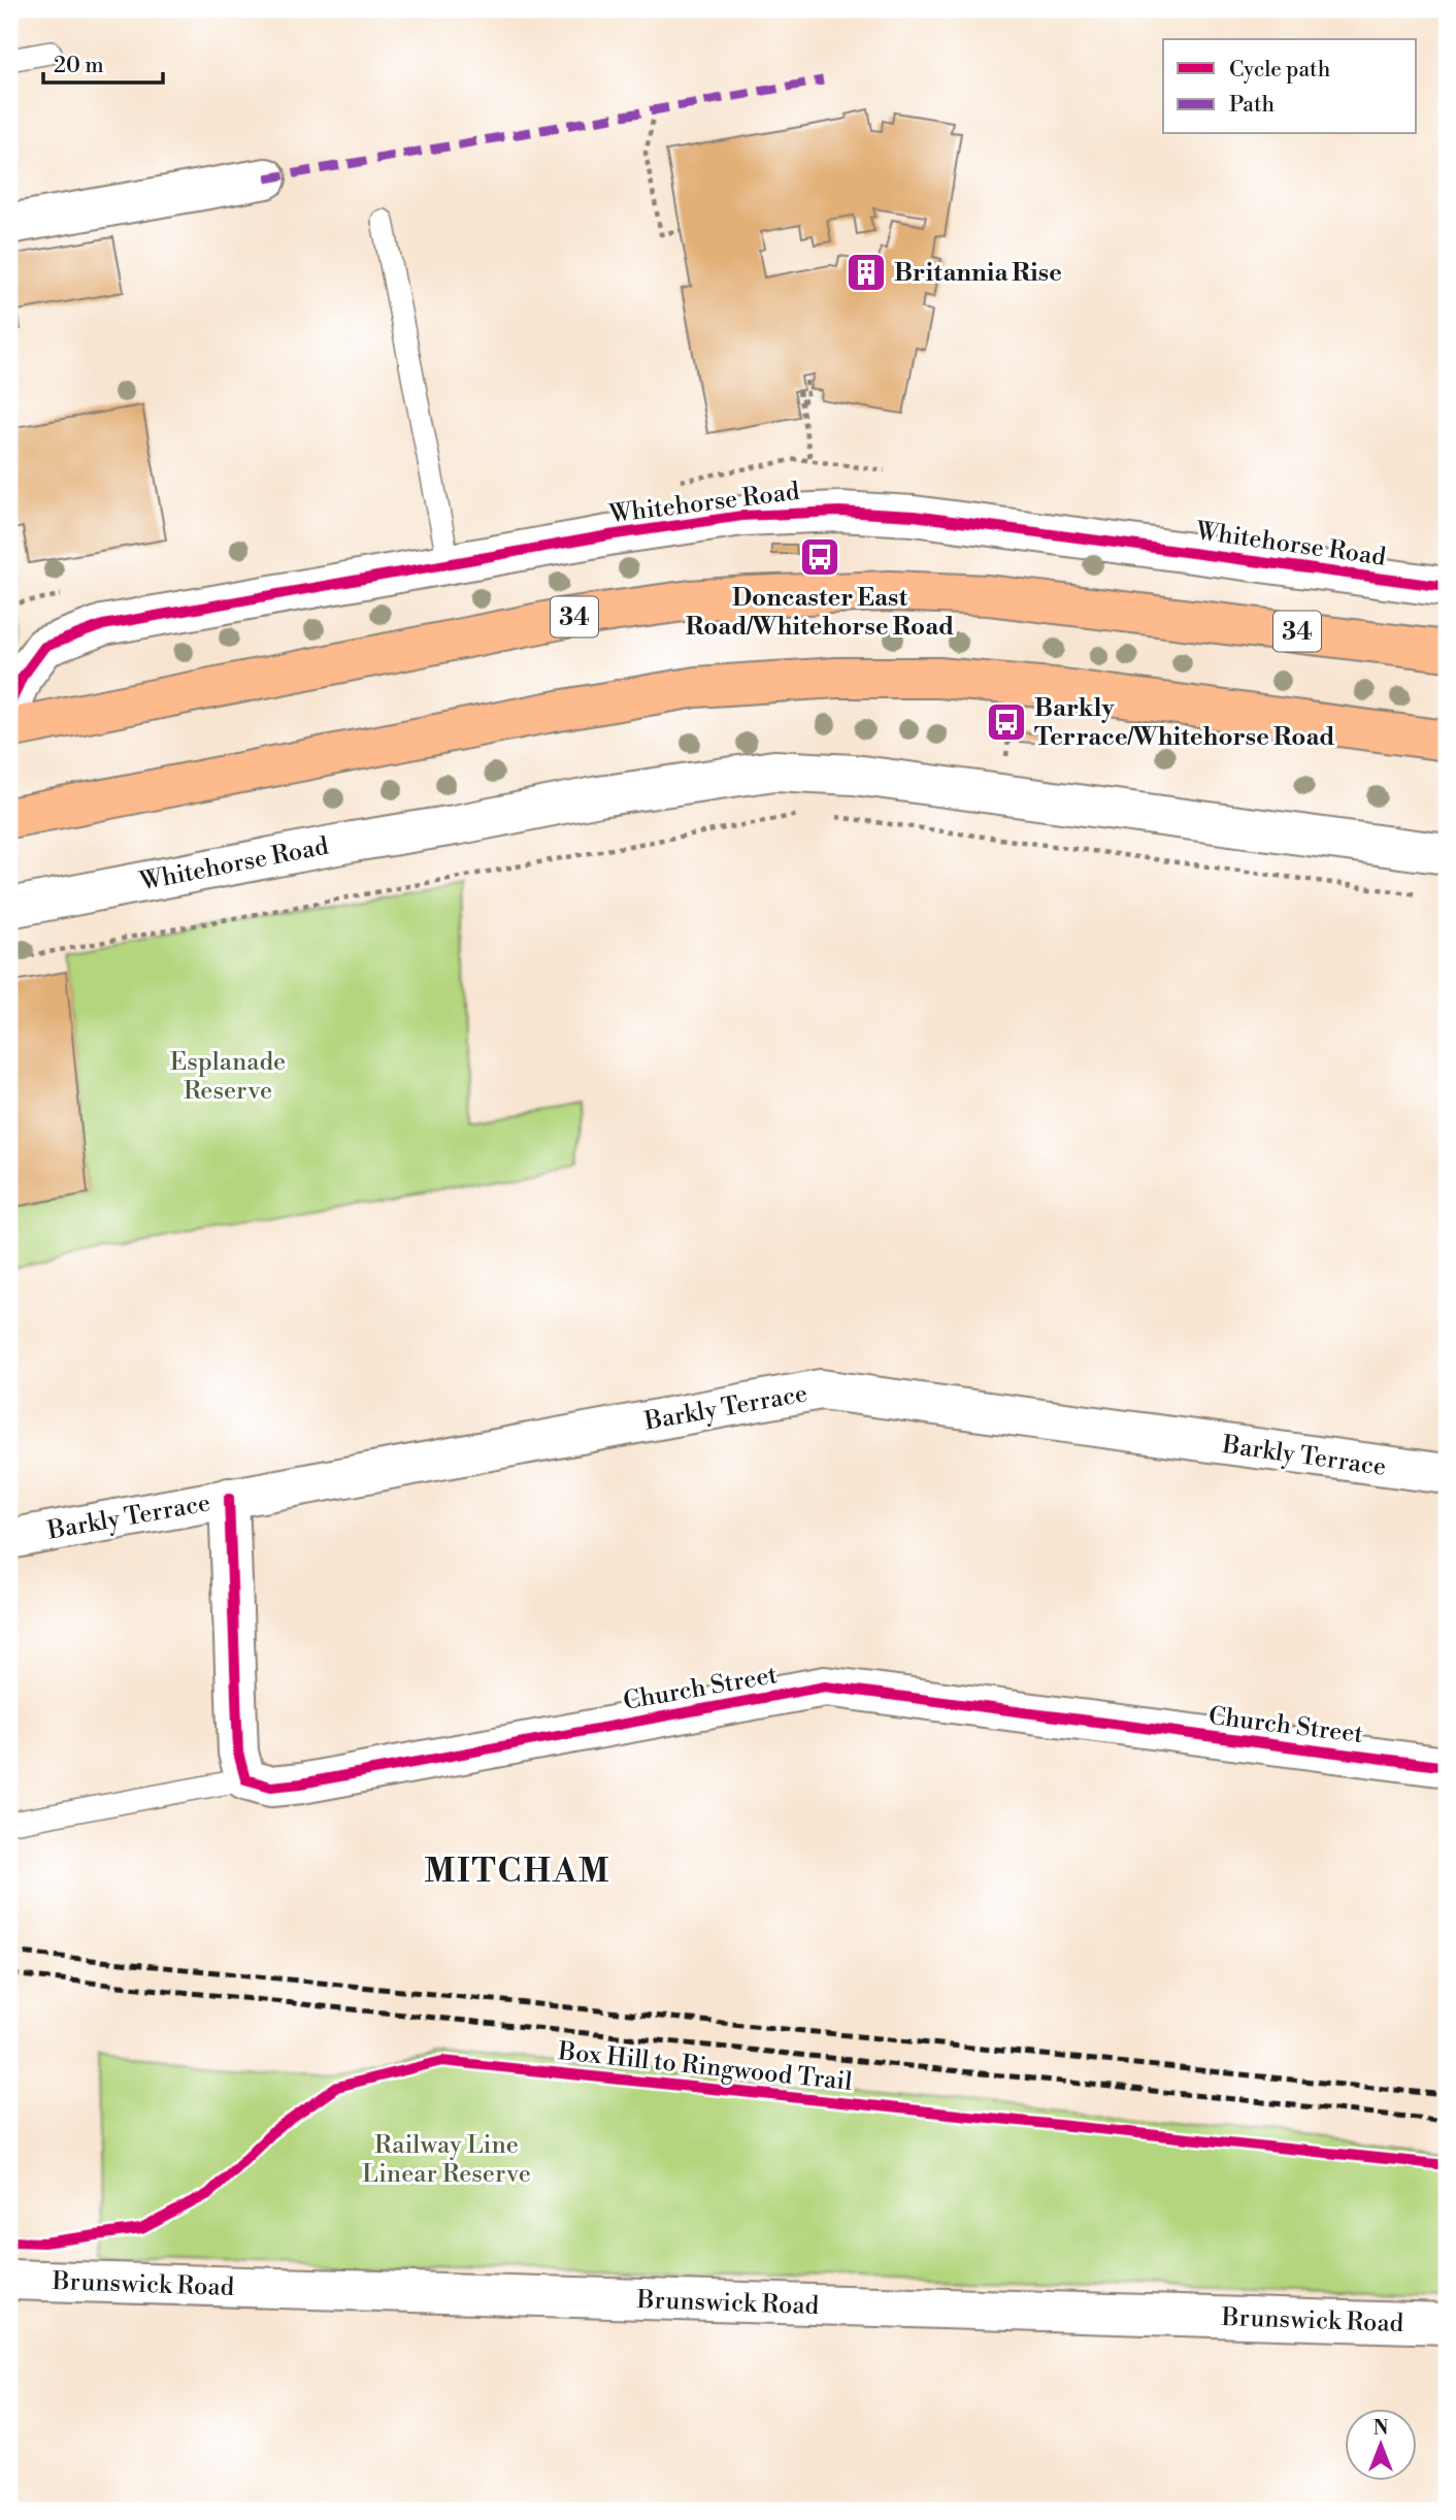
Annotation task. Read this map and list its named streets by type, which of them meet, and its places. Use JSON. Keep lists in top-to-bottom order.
{
  "streets": {
    "highway": ["34"],
    "street": [
      "Whitehorse Road",
      "Barkly Terrace",
      "Church Street",
      "Brunswick Road"
    ],
    "cycle path": ["Box Hill to Ringwood Trail"]
  },
  "districts": ["MITCHAM"],
  "parks": ["Esplanade Reserve", "Railway Line Linear Reserve"],
  "places": {
    "building": ["Britannia Rise"],
    "bus stop": ["Doncaster East Road/Whitehorse Road", "Barkly Terrace/Whitehorse Road"]
  },
  "legend": ["Cycle path", "Path"],
  "scale_bar": "20 m",
  "north": "top"
}
